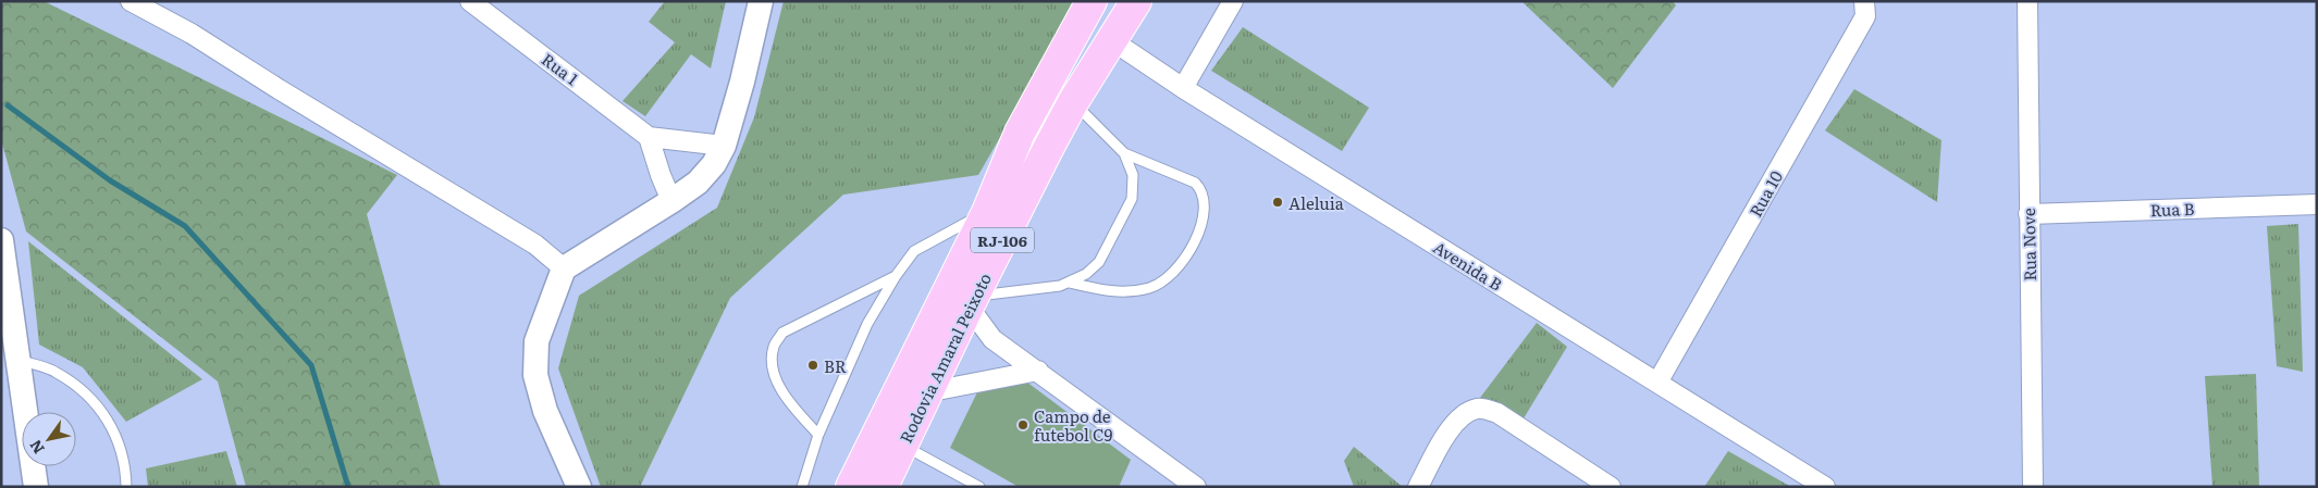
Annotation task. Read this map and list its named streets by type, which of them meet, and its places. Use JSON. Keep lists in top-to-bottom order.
{
  "streets": {
    "highway": ["RJ-106", "Rodovia Amaral Peixoto"],
    "street": [
      "Rua 1",
      "Rua 10",
      "Rua B",
      "Rua Nove",
      "Avenida B"
    ]
  },
  "crossings": [
    ["Rua 10", "Avenida B"],
    ["Rua B", "Rua Nove"],
    ["Avenida B", "Rodovia Amaral Peixoto"]
  ],
  "places": ["Aleluia", "BR", "Campo de futebol C9"],
  "north": "bottom left"
}
